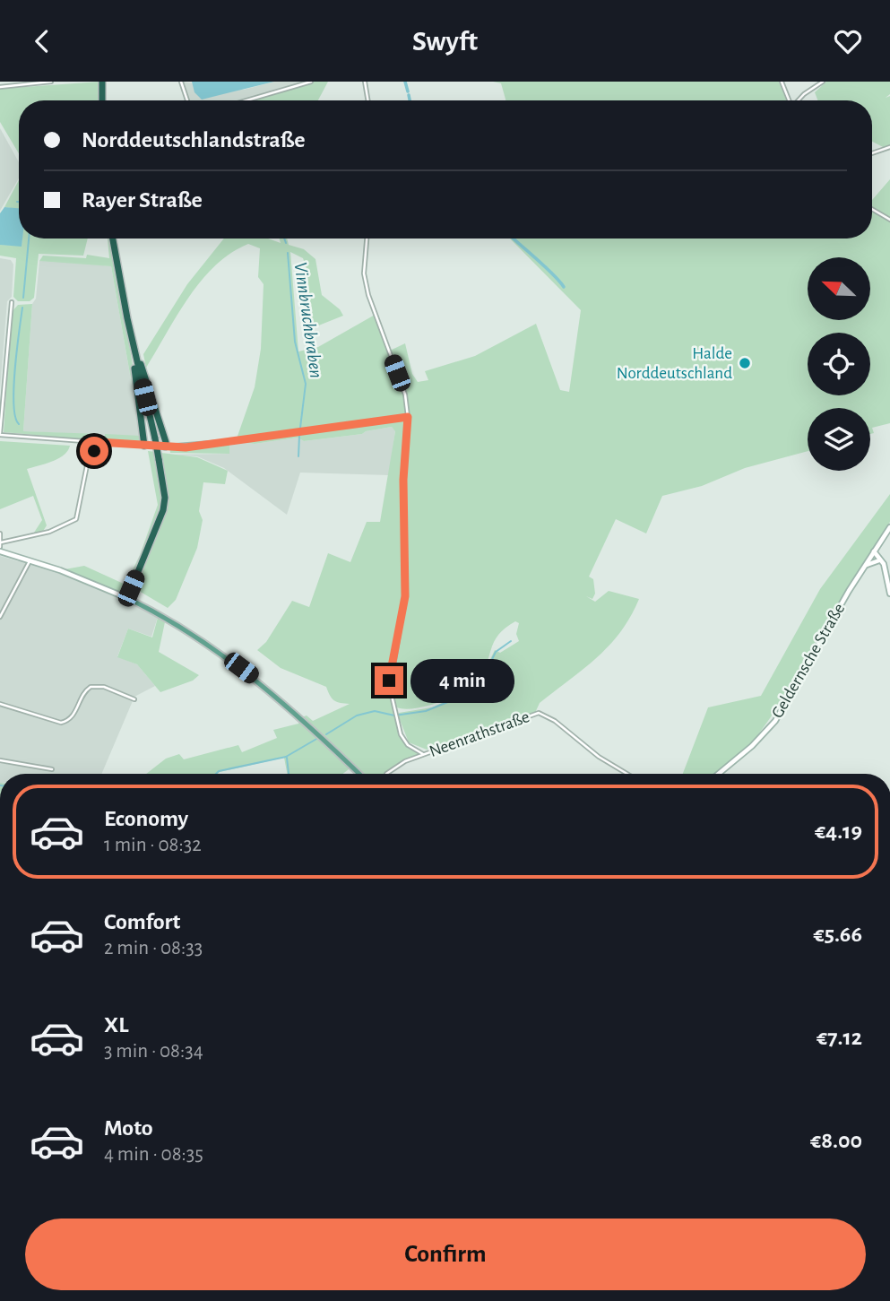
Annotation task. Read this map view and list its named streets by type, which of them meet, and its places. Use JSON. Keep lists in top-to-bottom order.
{
  "streets": {
    "main road": ["Geldernsche Straße"],
    "street": ["Neenrathstraße"]
  },
  "water": ["Vinnbruchbraben"],
  "places": ["Halde Norddeutschland"],
  "north": "top left",
  "page": {
    "header": "Swyft",
    "banner": ["Norddeutschlandstraße", "Rayer Straße"],
    "bubble": "4 min",
    "list": [
      {
        "name": "Economy",
        "note": "1 min · 08:32",
        "value": "€4.19"
      },
      {
        "name": "Comfort",
        "note": "2 min · 08:33",
        "value": "€5.66"
      },
      {
        "name": "XL",
        "note": "3 min · 08:34",
        "value": "€7.12"
      },
      {
        "name": "Moto",
        "note": "4 min · 08:35",
        "value": "€8.00"
      }
    ],
    "buttons": "Confirm"
  }
}
